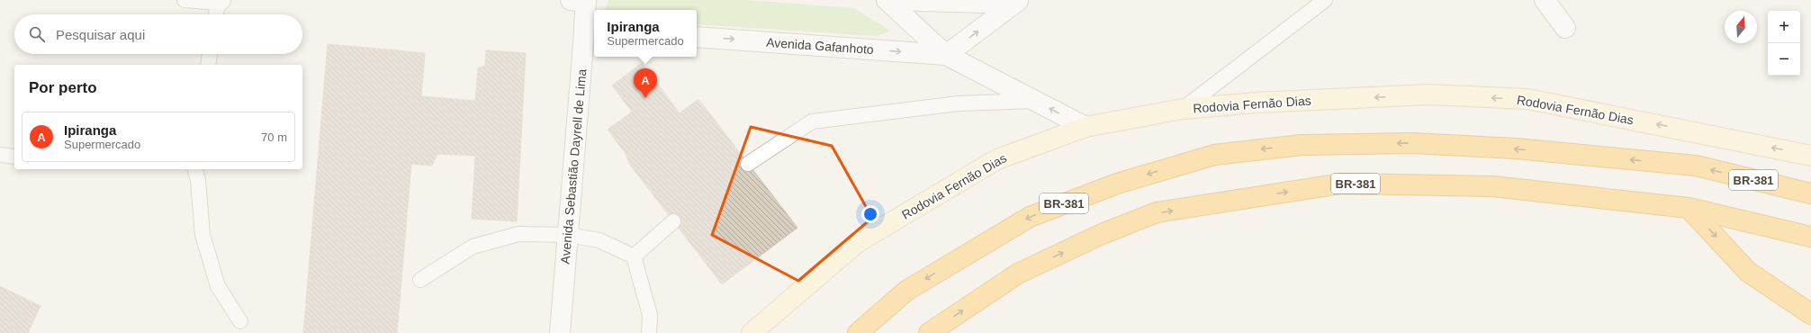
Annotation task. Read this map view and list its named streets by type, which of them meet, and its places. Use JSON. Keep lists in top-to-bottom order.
{
  "streets": {
    "highway": ["BR-381"],
    "main road": ["Rodovia Fernão Dias"],
    "street": ["Avenida Gafanhoto", "Avenida Sebastião Dayrell de Lima"]
  },
  "crossings": [
    ["Avenida Gafanhoto", "Rodovia Fernão Dias"]
  ],
  "one_way": ["Rodovia Fernão Dias"],
  "north": "top",
  "page": {
    "popup": ["Ipiranga", "Supermercado"],
    "map_buttons": ["+", "−"],
    "search": "Pesquisar aqui",
    "heading": "Por perto",
    "pins": "A",
    "list": [
      {
        "mark": "A",
        "name": "Ipiranga",
        "note": "Supermercado",
        "value": "70 m"
      }
    ]
  }
}
